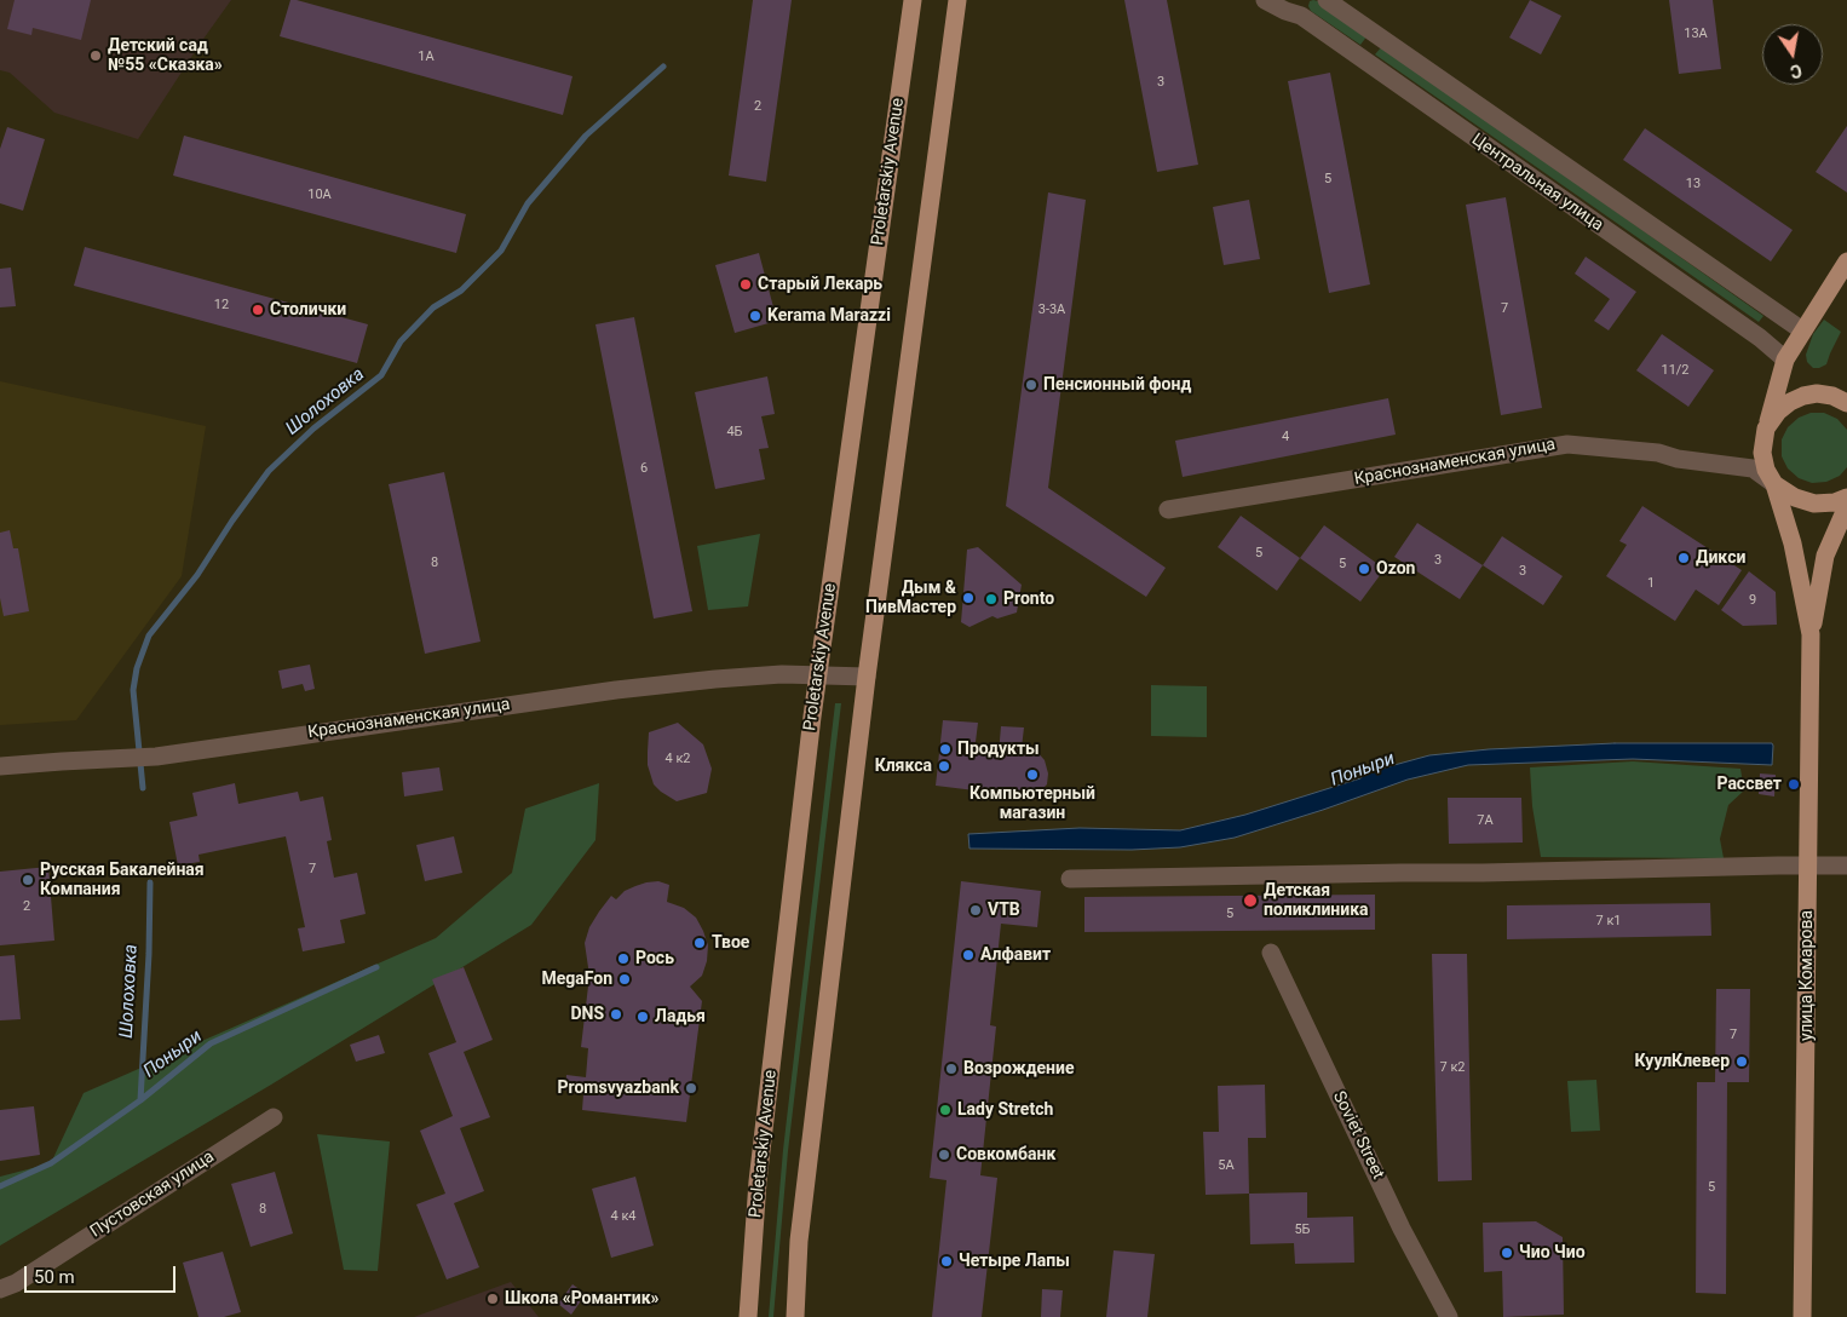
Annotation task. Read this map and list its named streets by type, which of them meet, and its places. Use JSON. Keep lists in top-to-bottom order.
{
  "streets": {
    "main road": ["Proletarskiy Avenue", "улица Комарова"],
    "street": [
      "Центральная улица",
      "Краснознаменская улица",
      "Soviet Street",
      "Пустовская улица"
    ]
  },
  "crossings": [
    ["Proletarskiy Avenue", "Краснознаменская улица"]
  ],
  "water": ["Шолоховка", "Поныри"],
  "places": [
    "Детский сад №55 «Сказка»",
    "Старый Лекарь",
    "Столички",
    "Kerama Marazzi",
    "Пенсионный фонд",
    "Дикси",
    "Ozon",
    "Дым & ПивМастер",
    "Pronto",
    "Продукты",
    "Клякса",
    "Компьютерный магазин",
    "Рассвет",
    "Русская Бакалейная Компания",
    "Детская поликлиника",
    "VTB",
    "Твое",
    "Алфавит",
    "Рось",
    "MegaFon",
    "DNS",
    "Ладья",
    "КуулКлевер",
    "Возрождение",
    "Promsvyazbank",
    "Lady Stretch",
    "Совкомбанк",
    "Чио Чио",
    "Четыре Лапы",
    "Школа «Романтик»"
  ],
  "house_numbers": [
    "13А",
    "1А",
    "3",
    "2",
    "5",
    "13",
    "10А",
    "12",
    "7",
    "3-3А",
    "11/2",
    "4Б",
    "4",
    "6",
    "5",
    "3",
    "8",
    "5",
    "3",
    "1",
    "9",
    "4 к2",
    "7А",
    "7",
    "2",
    "5",
    "7 к1",
    "7",
    "7 к2",
    "5А",
    "5",
    "8",
    "4 к4",
    "5Б"
  ],
  "scale_bar": "50 m",
  "north": "bottom"
}
